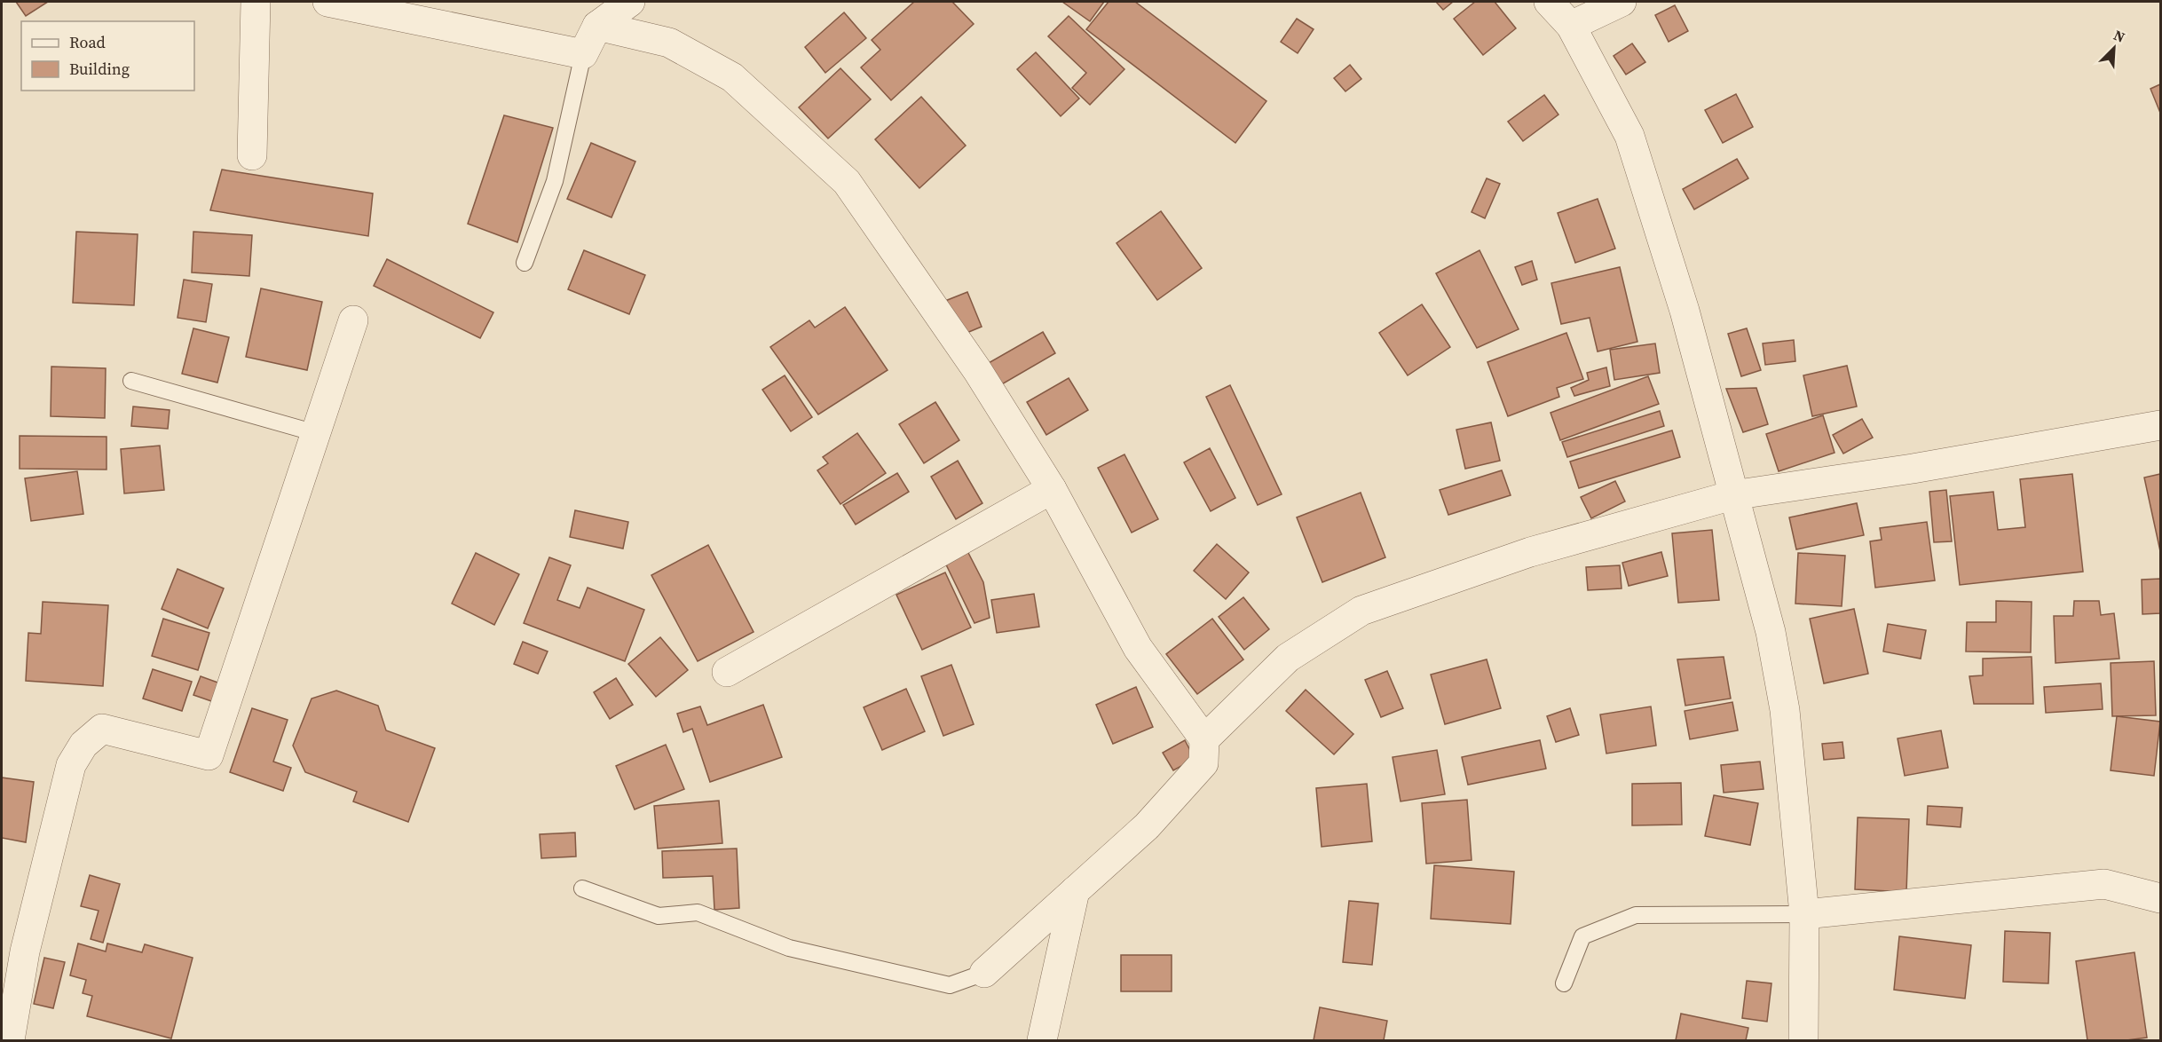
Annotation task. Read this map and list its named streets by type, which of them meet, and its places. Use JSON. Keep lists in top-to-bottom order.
{
  "legend": ["Road", "Building"],
  "north": "top right"
}
